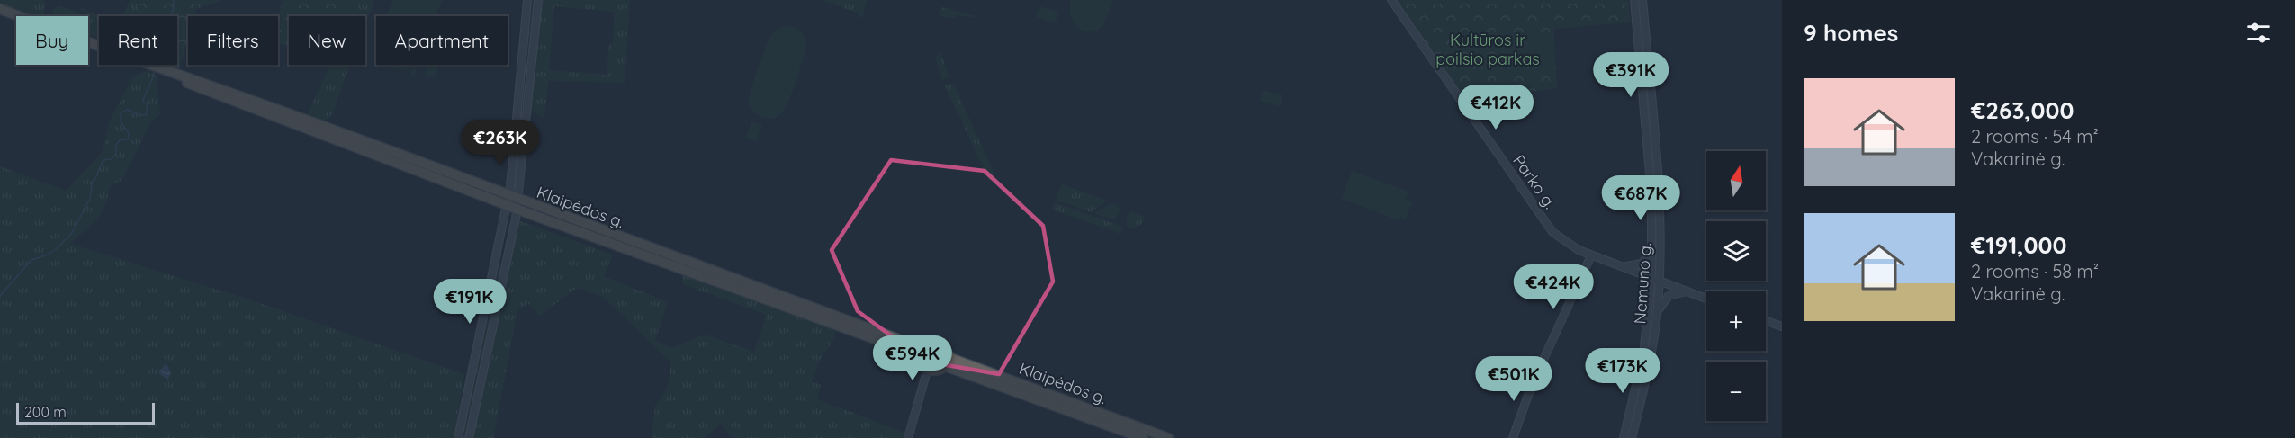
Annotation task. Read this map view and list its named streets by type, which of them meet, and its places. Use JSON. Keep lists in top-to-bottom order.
{
  "streets": {
    "highway": ["Klaipėdos g."],
    "main road": ["Parko g.", "Nemuno g."]
  },
  "crossings": [
    ["Parko g.", "Nemuno g."]
  ],
  "parks": ["Kultūros ir poilsio parkas"],
  "scale_bar": "200 m",
  "north": "top",
  "page": {
    "heading": "9 homes",
    "chip": [
      "Buy",
      "Rent",
      "Filters",
      "New",
      "Apartment"
    ],
    "price": [
      "€391K",
      "€412K",
      "€263K",
      "€687K",
      "€424K",
      "€191K",
      "€594K",
      "€173K",
      "€501K"
    ],
    "list": [
      {
        "name": "€263,000",
        "note": "2 rooms · 54 m² · Vakarinė g."
      },
      {
        "name": "€191,000",
        "note": "2 rooms · 58 m² · Vakarinė g."
      }
    ],
    "map_buttons": ["+", "−"],
    "scale": "200 m"
  }
}
